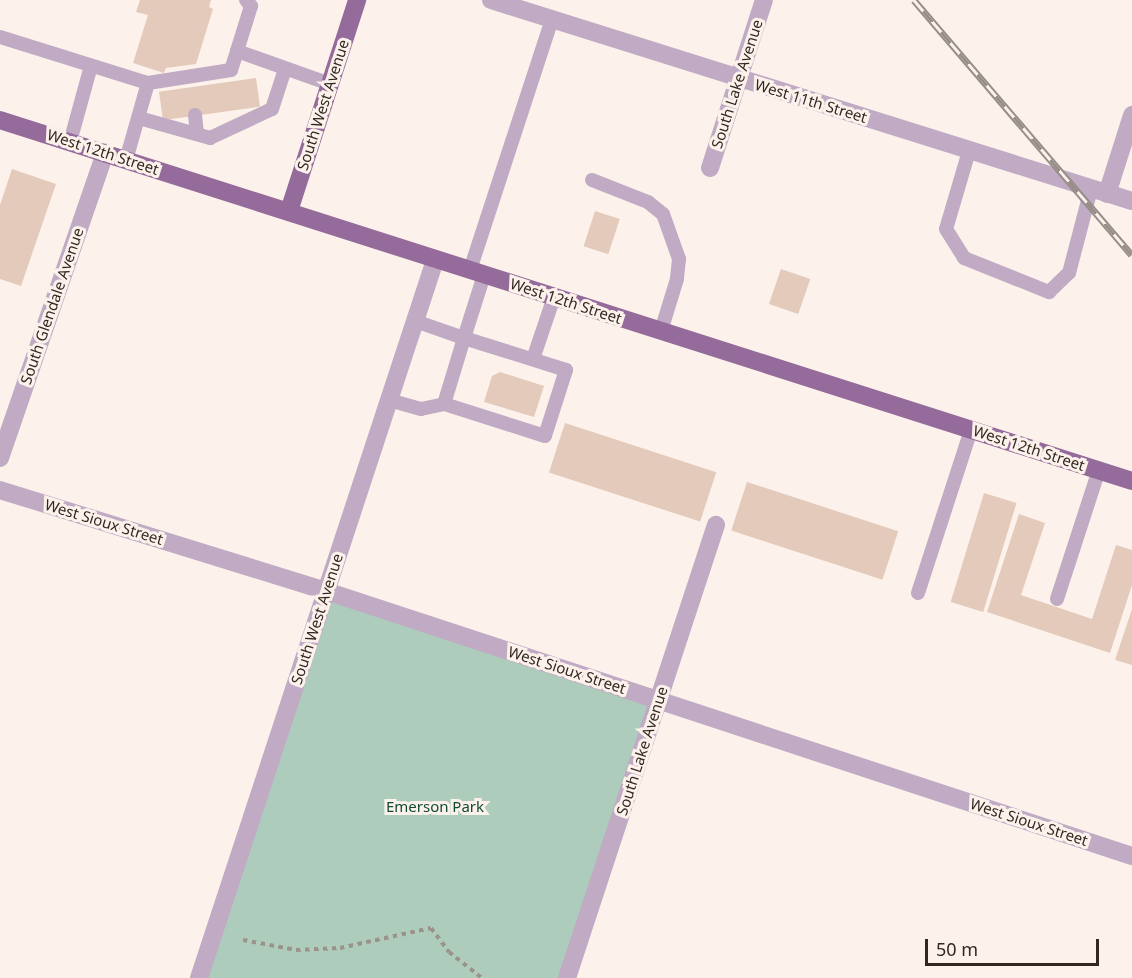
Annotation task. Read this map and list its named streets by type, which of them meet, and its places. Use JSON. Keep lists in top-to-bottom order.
{
  "streets": {
    "main road": ["South West Avenue", "West 12th Street"],
    "street": [
      "South Lake Avenue",
      "West 11th Street",
      "South Glendale Avenue",
      "West Sioux Street"
    ]
  },
  "crossings": [
    ["South Lake Avenue", "West 11th Street"],
    ["South Lake Avenue", "West Sioux Street"],
    ["South West Avenue", "West 12th Street"],
    ["South West Avenue", "West Sioux Street"],
    ["West 12th Street", "South Glendale Avenue"]
  ],
  "parks": ["Emerson Park"],
  "scale_bar": "50 m"
}
